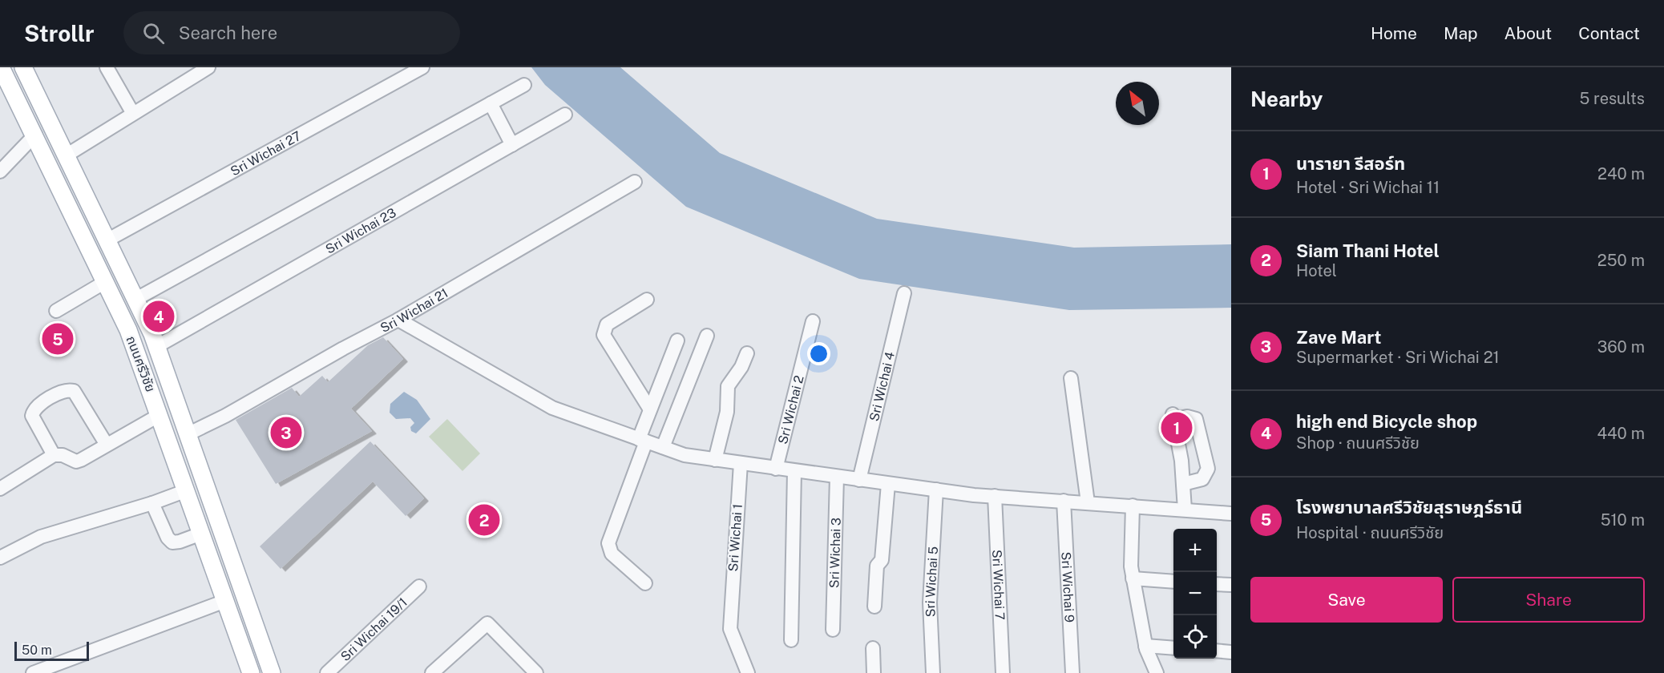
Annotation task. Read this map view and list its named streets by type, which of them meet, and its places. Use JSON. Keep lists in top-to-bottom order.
{
  "streets": {
    "main road": ["ถนนศรีวิชัย"],
    "street": [
      "Sri Wichai 27",
      "Sri Wichai 23",
      "Sri Wichai 21",
      "Sri Wichai 4",
      "Sri Wichai 2",
      "Sri Wichai 1",
      "Sri Wichai 3",
      "Sri Wichai 5",
      "Sri Wichai 7",
      "Sri Wichai 9",
      "Sri Wichai 19/1"
    ]
  },
  "crossings": [
    ["Sri Wichai 27", "ถนนศรีวิชัย"],
    ["Sri Wichai 23", "ถนนศรีวิชัย"],
    ["Sri Wichai 21", "ถนนศรีวิชัย"]
  ],
  "scale_bar": "50 m",
  "north": "top left",
  "page": {
    "header": "Strollr",
    "search": "Search here",
    "nav": [
      "Home",
      "Map",
      "About",
      "Contact"
    ],
    "heading": ["Nearby", "5 results"],
    "list": [
      {
        "mark": "1",
        "name": "นารายา รีสอร์ท",
        "note": "Hotel · Sri Wichai 11",
        "value": "240 m"
      },
      {
        "mark": "2",
        "name": "Siam Thani Hotel",
        "note": "Hotel",
        "value": "250 m"
      },
      {
        "mark": "3",
        "name": "Zave Mart",
        "note": "Supermarket · Sri Wichai 21",
        "value": "360 m"
      },
      {
        "mark": "4",
        "name": "high end Bicycle shop",
        "note": "Shop · ถนนศรีวิชัย",
        "value": "440 m"
      },
      {
        "mark": "5",
        "name": "โรงพยาบาลศรีวิชัยสุราษฎร์ธานี",
        "note": "Hospital · ถนนศรีวิชัย",
        "value": "510 m"
      }
    ],
    "pins": [
      "4",
      "5",
      "1",
      "3",
      "2"
    ],
    "map_buttons": ["+", "−"],
    "buttons": ["Save", "Share"],
    "scale": "50 m"
  }
}
